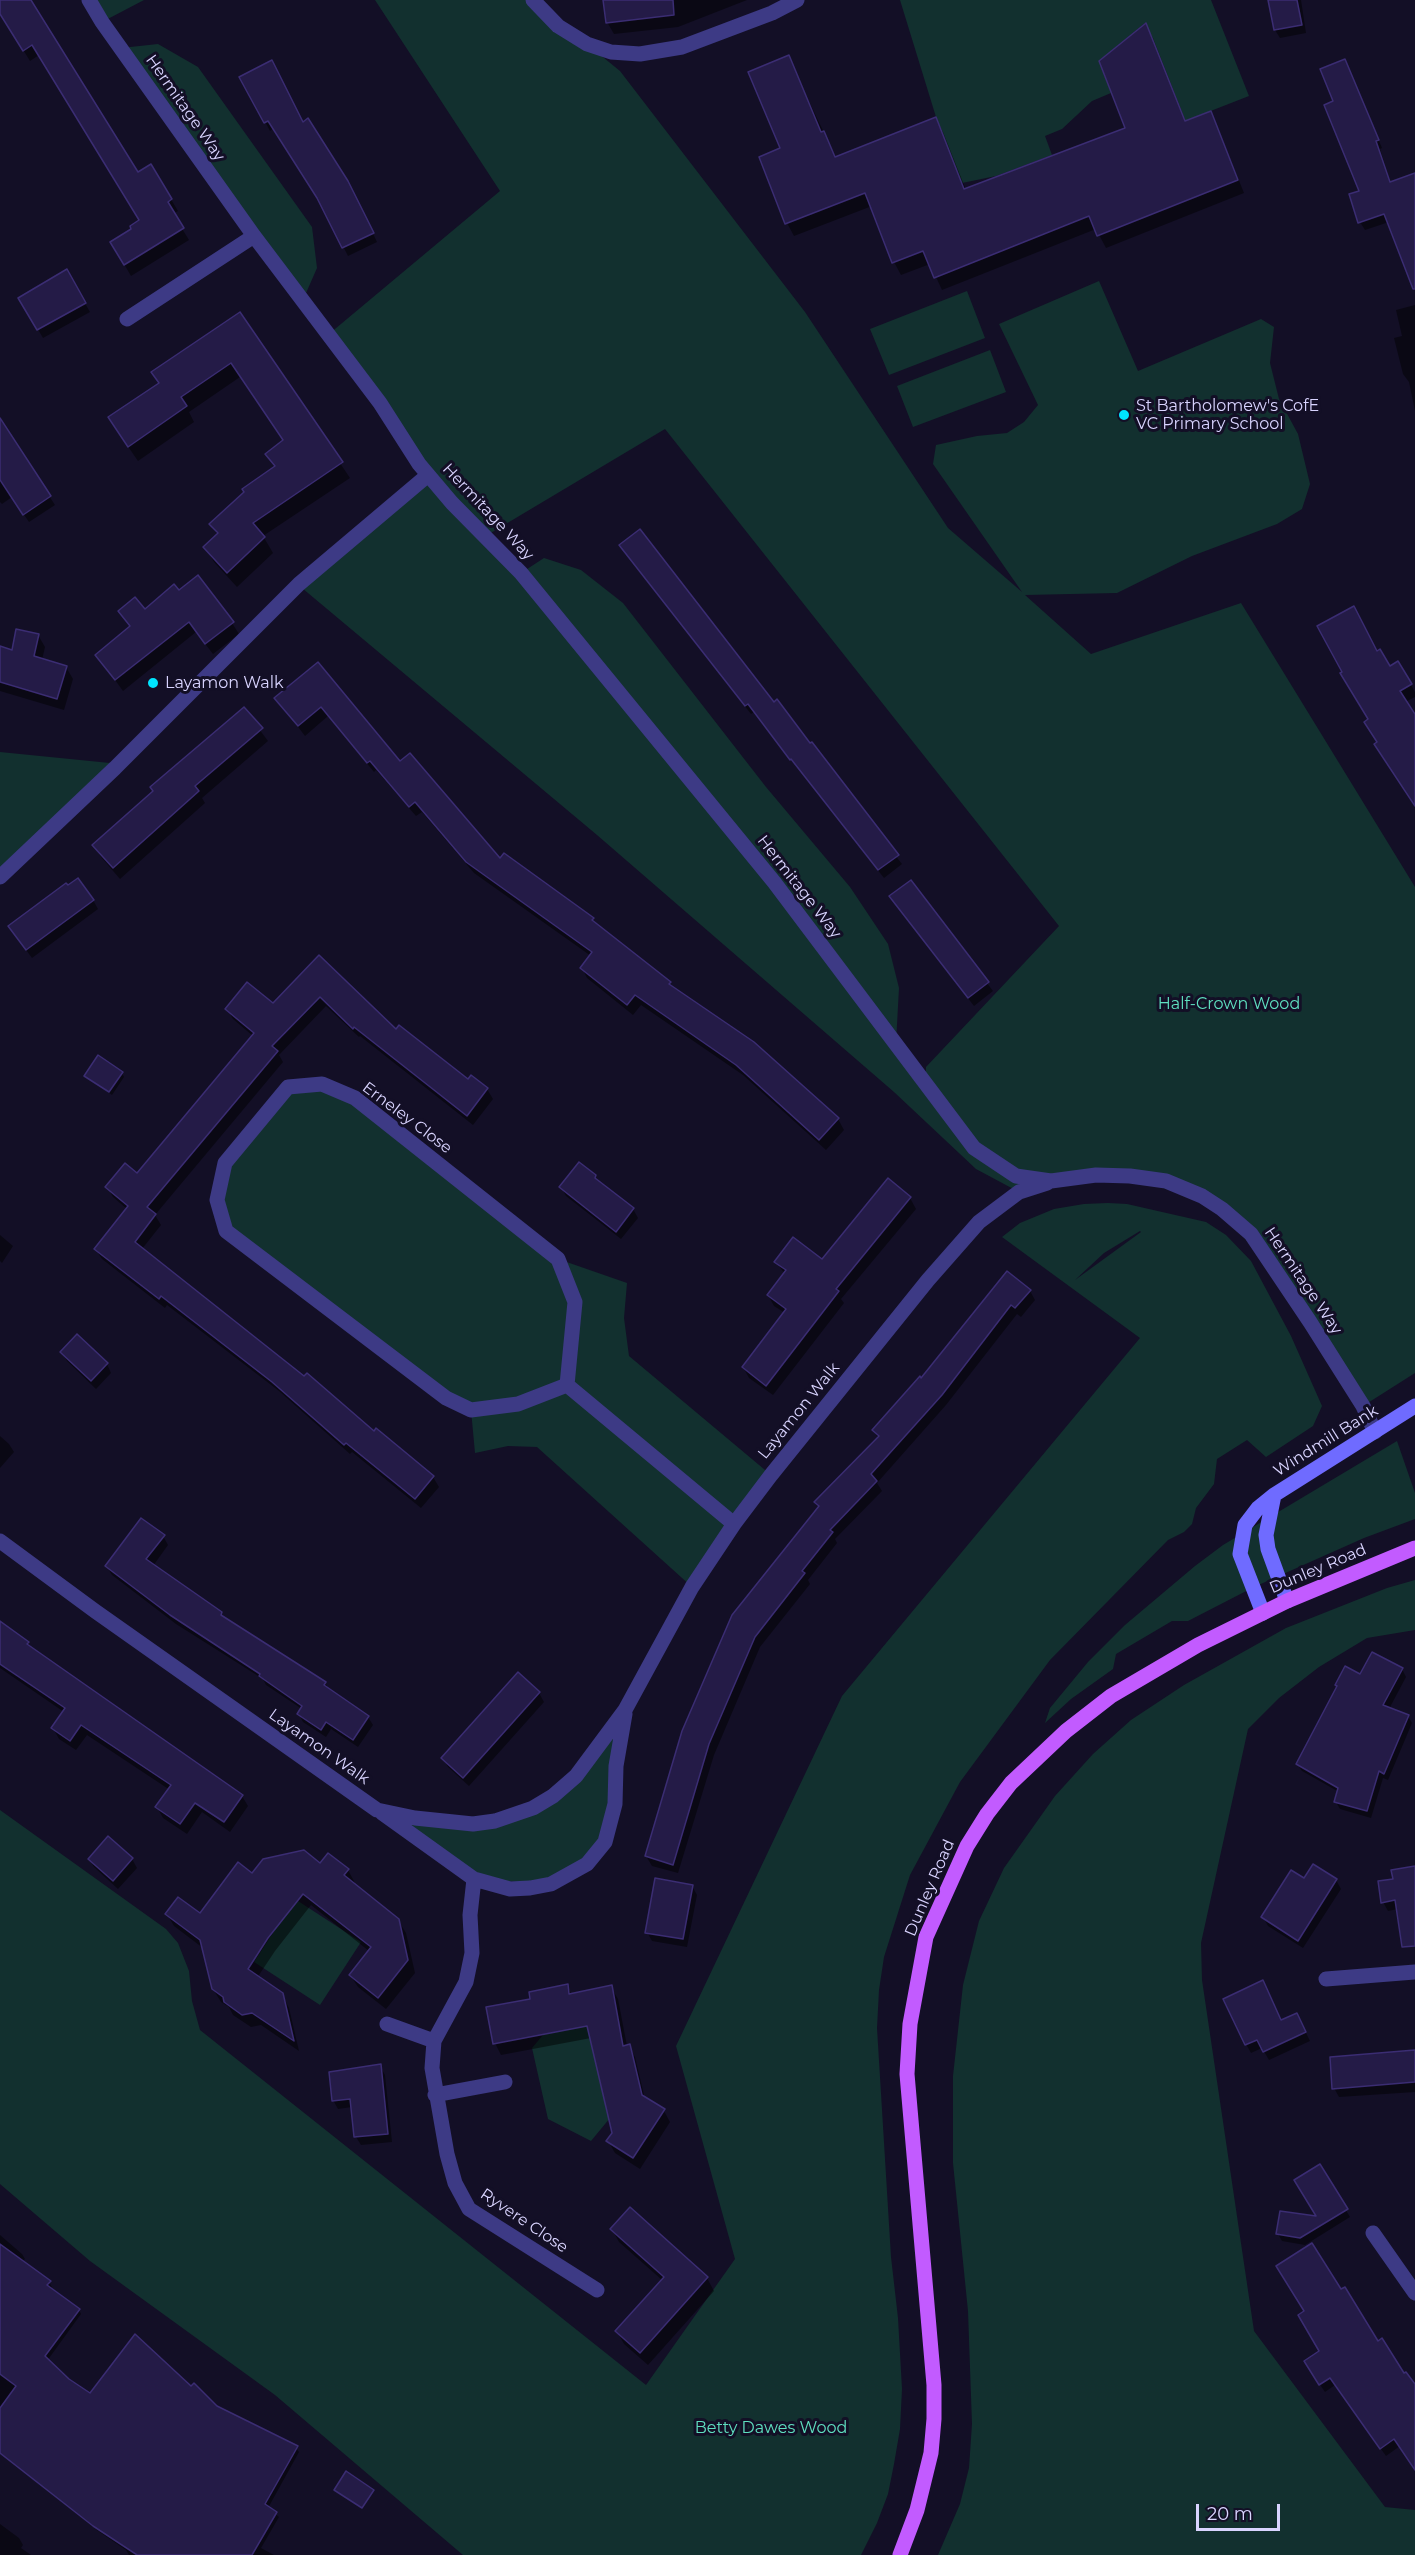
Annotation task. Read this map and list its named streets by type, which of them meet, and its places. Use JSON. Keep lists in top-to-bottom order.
{
  "streets": {
    "main road": ["Windmill Bank", "Dunley Road"],
    "street": [
      "Hermitage Way",
      "Erneley Close",
      "Layamon Walk",
      "Ryvere Close"
    ]
  },
  "crossings": [
    ["Hermitage Way", "Layamon Walk"],
    ["Hermitage Way", "Windmill Bank"],
    ["Layamon Walk", "Ryvere Close"],
    ["Windmill Bank", "Dunley Road"]
  ],
  "parks": ["Half-Crown Wood", "Betty Dawes Wood"],
  "places": ["St Bartholomew's CofE VC Primary School", "Layamon Walk"],
  "scale_bar": "20 m"
}
